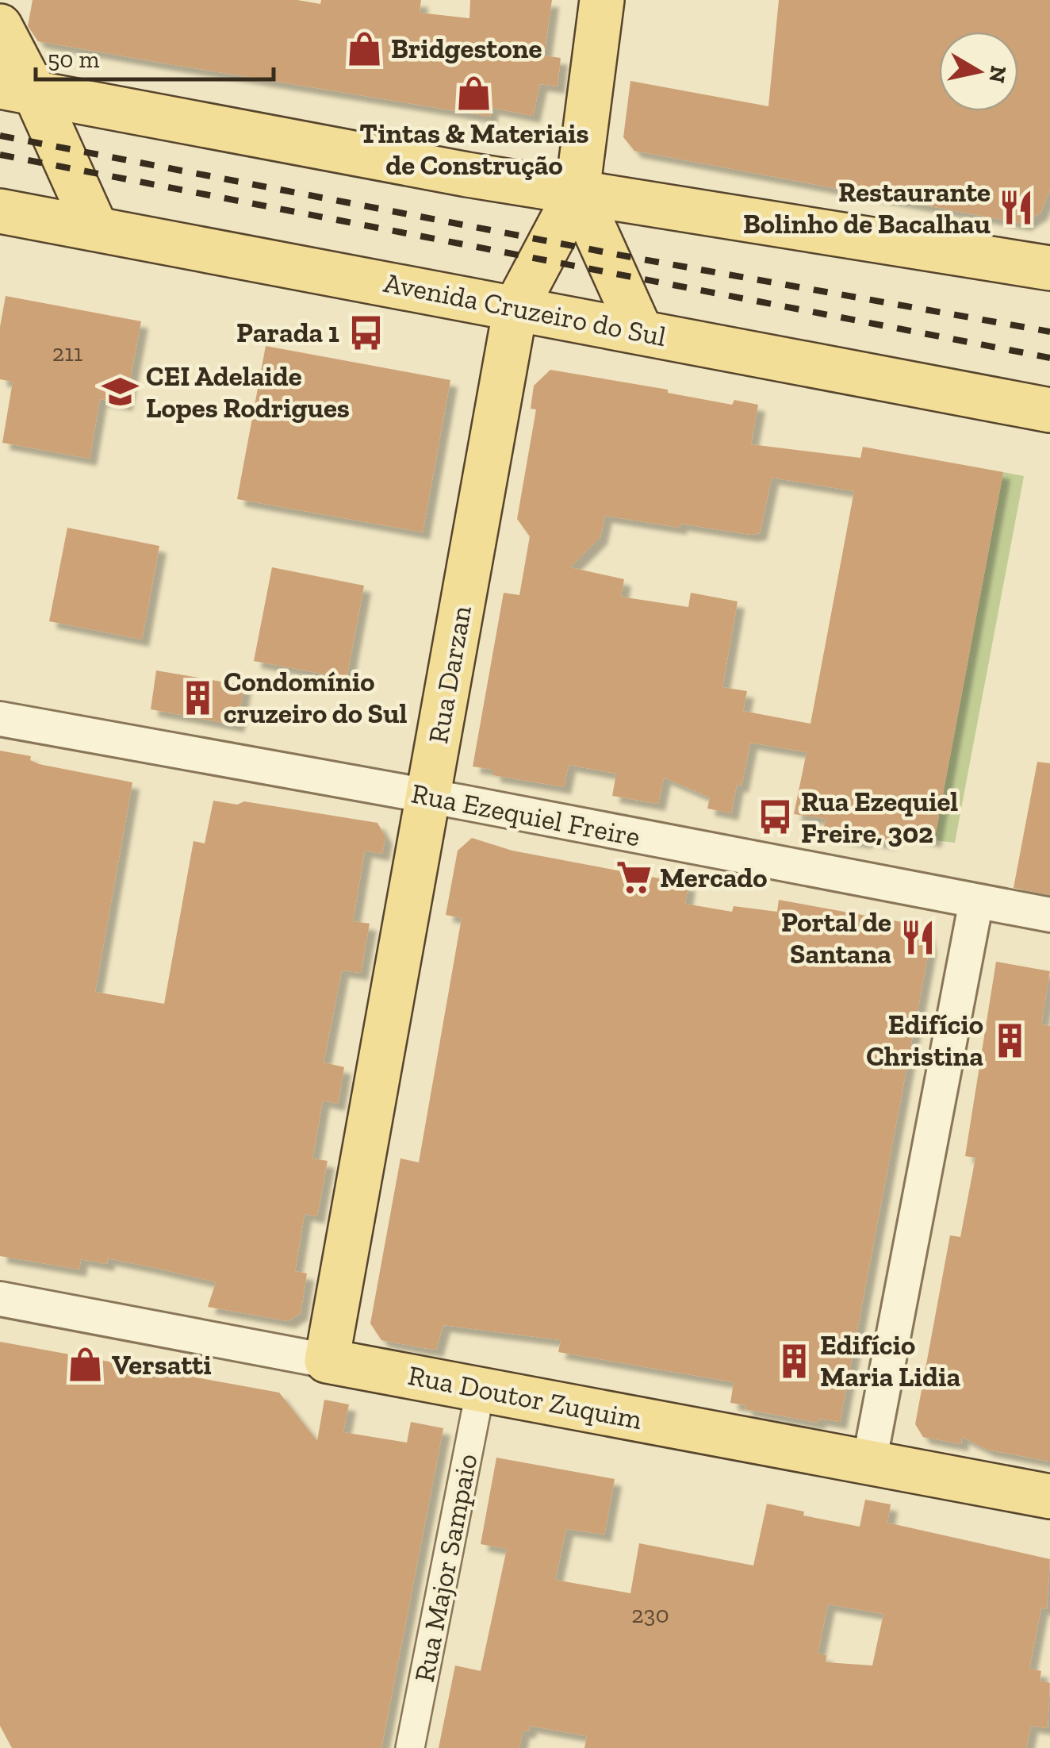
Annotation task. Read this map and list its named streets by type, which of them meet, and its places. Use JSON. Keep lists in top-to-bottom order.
{
  "streets": {
    "main road": ["Avenida Cruzeiro do Sul", "Rua Darzan", "Rua Doutor Zuquim"],
    "street": ["Rua Ezequiel Freire", "Rua Major Sampaio"]
  },
  "crossings": [
    ["Avenida Cruzeiro do Sul", "Rua Darzan"],
    ["Rua Darzan", "Rua Ezequiel Freire"],
    ["Rua Darzan", "Rua Doutor Zuquim"],
    ["Rua Doutor Zuquim", "Rua Major Sampaio"]
  ],
  "places": {
    "shop": ["Bridgestone", "Tintas & Materiais de Construção", "Versatti"],
    "restaurant": ["Restaurante Bolinho de Bacalhau", "Portal de Santana"],
    "bus stop": ["Parada 1", "Rua Ezequiel Freire, 302"],
    "school or university": ["CEI Adelaide Lopes Rodrigues"],
    "building": ["Condomínio cruzeiro do Sul", "Edifício Christina", "Edifício Maria Lidia"],
    "supermarket": ["Mercado"]
  },
  "house_numbers": ["211", "230"],
  "scale_bar": "50 m",
  "north": "right"
}
